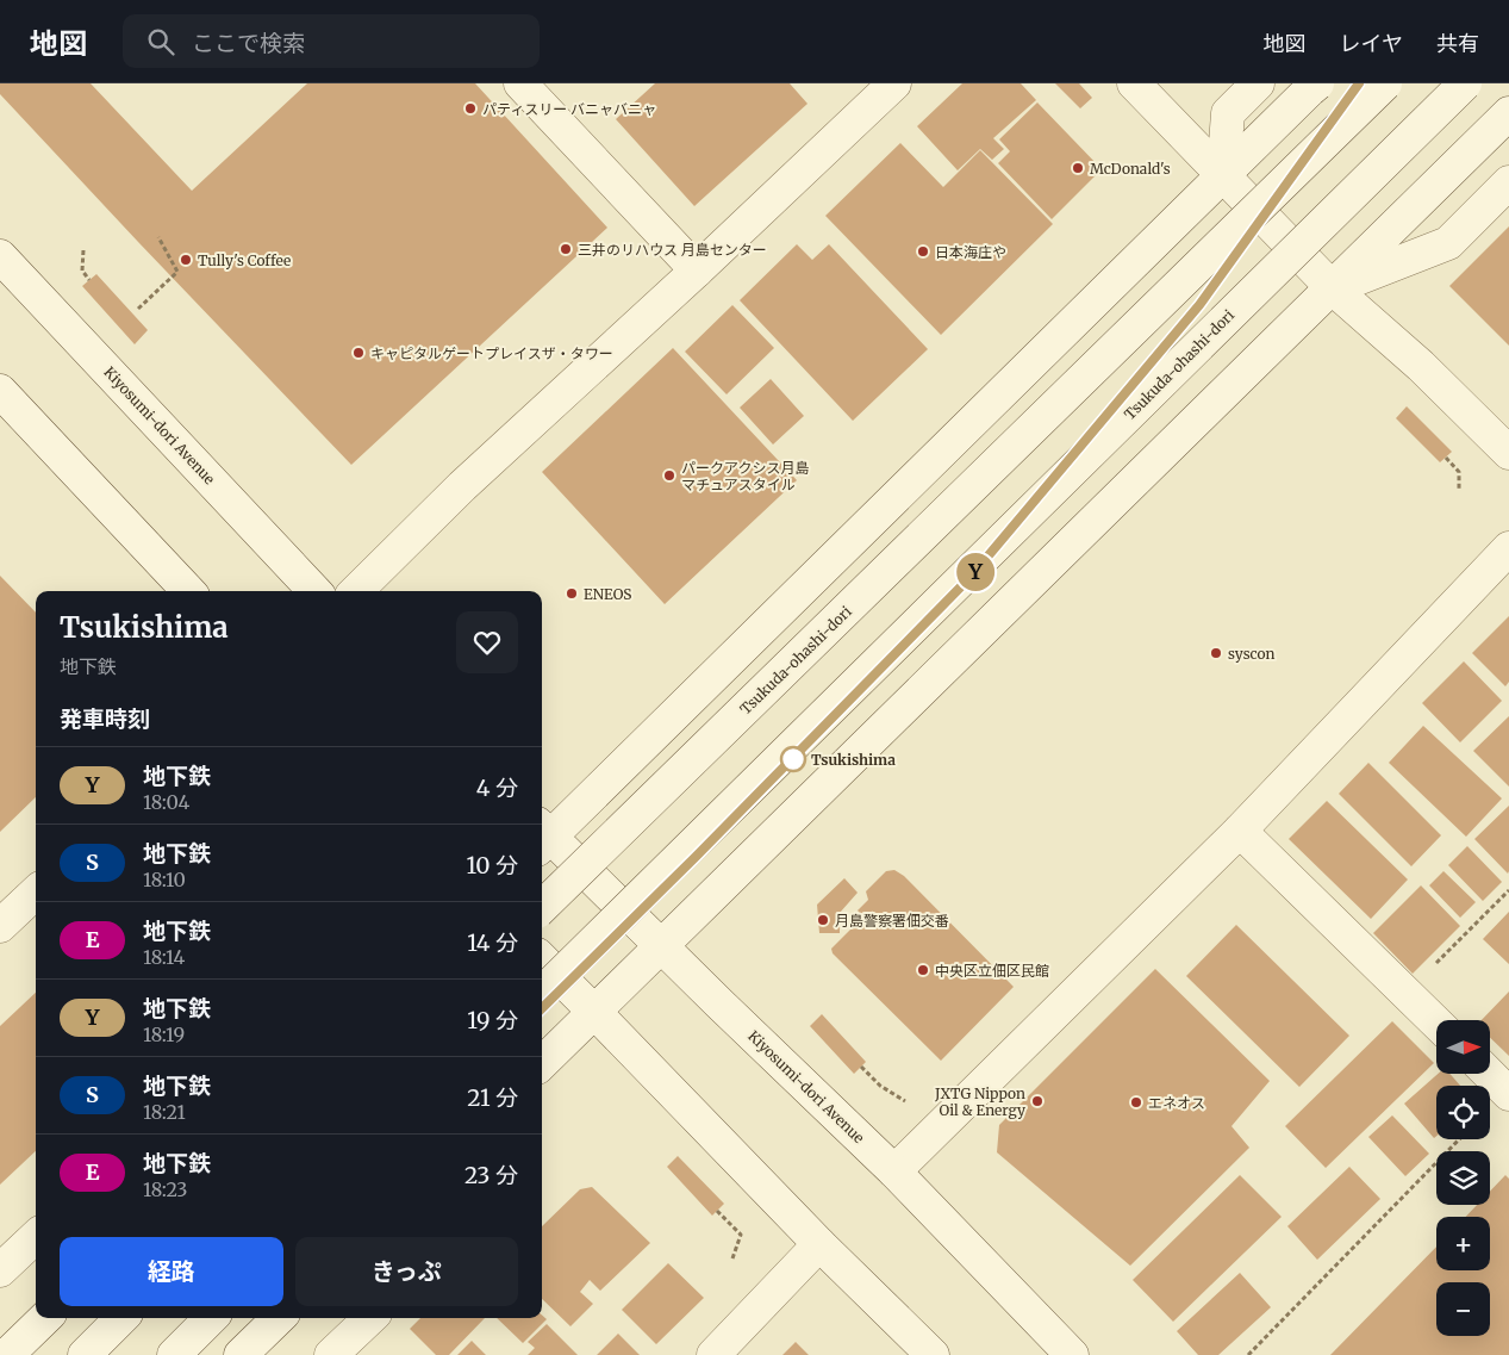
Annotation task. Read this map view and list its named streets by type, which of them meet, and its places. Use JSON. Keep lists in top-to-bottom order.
{
  "streets": {
    "main road": ["Tsukuda-ohashi-dori", "Kiyosumi-dori Avenue"]
  },
  "places": [
    "パティスリー バニャバニャ",
    "McDonald's",
    "三井のリハウス 月島センター",
    "日本海庄や",
    "Tully's Coffee",
    "キャピタルゲートプレイスザ・タワー",
    "パークアクシス月島 マチュアスタイル",
    "ENEOS",
    "syscon",
    "Tsukishima",
    "月島警察署佃交番",
    "中央区立佃区民館",
    "JXTG Nippon Oil & Energy",
    "エネオス"
  ],
  "lines": ["metro line Y"],
  "north": "right",
  "page": {
    "header": "地図",
    "search": "ここで検索",
    "nav": ["地図", "レイヤ", "共有"],
    "on_map": "Y",
    "heading": [
      ["Tsukishima", "地下鉄"],
      "発車時刻"
    ],
    "list": [
      {
        "mark": "Y",
        "name": "地下鉄",
        "note": "18:04",
        "value": "4 分"
      },
      {
        "mark": "S",
        "name": "地下鉄",
        "note": "18:10",
        "value": "10 分"
      },
      {
        "mark": "E",
        "name": "地下鉄",
        "note": "18:14",
        "value": "14 分"
      },
      {
        "mark": "Y",
        "name": "地下鉄",
        "note": "18:19",
        "value": "19 分"
      },
      {
        "mark": "S",
        "name": "地下鉄",
        "note": "18:21",
        "value": "21 分"
      },
      {
        "mark": "E",
        "name": "地下鉄",
        "note": "18:23",
        "value": "23 分"
      }
    ],
    "map_buttons": ["+", "−"],
    "buttons": ["経路", "きっぷ"]
  }
}
